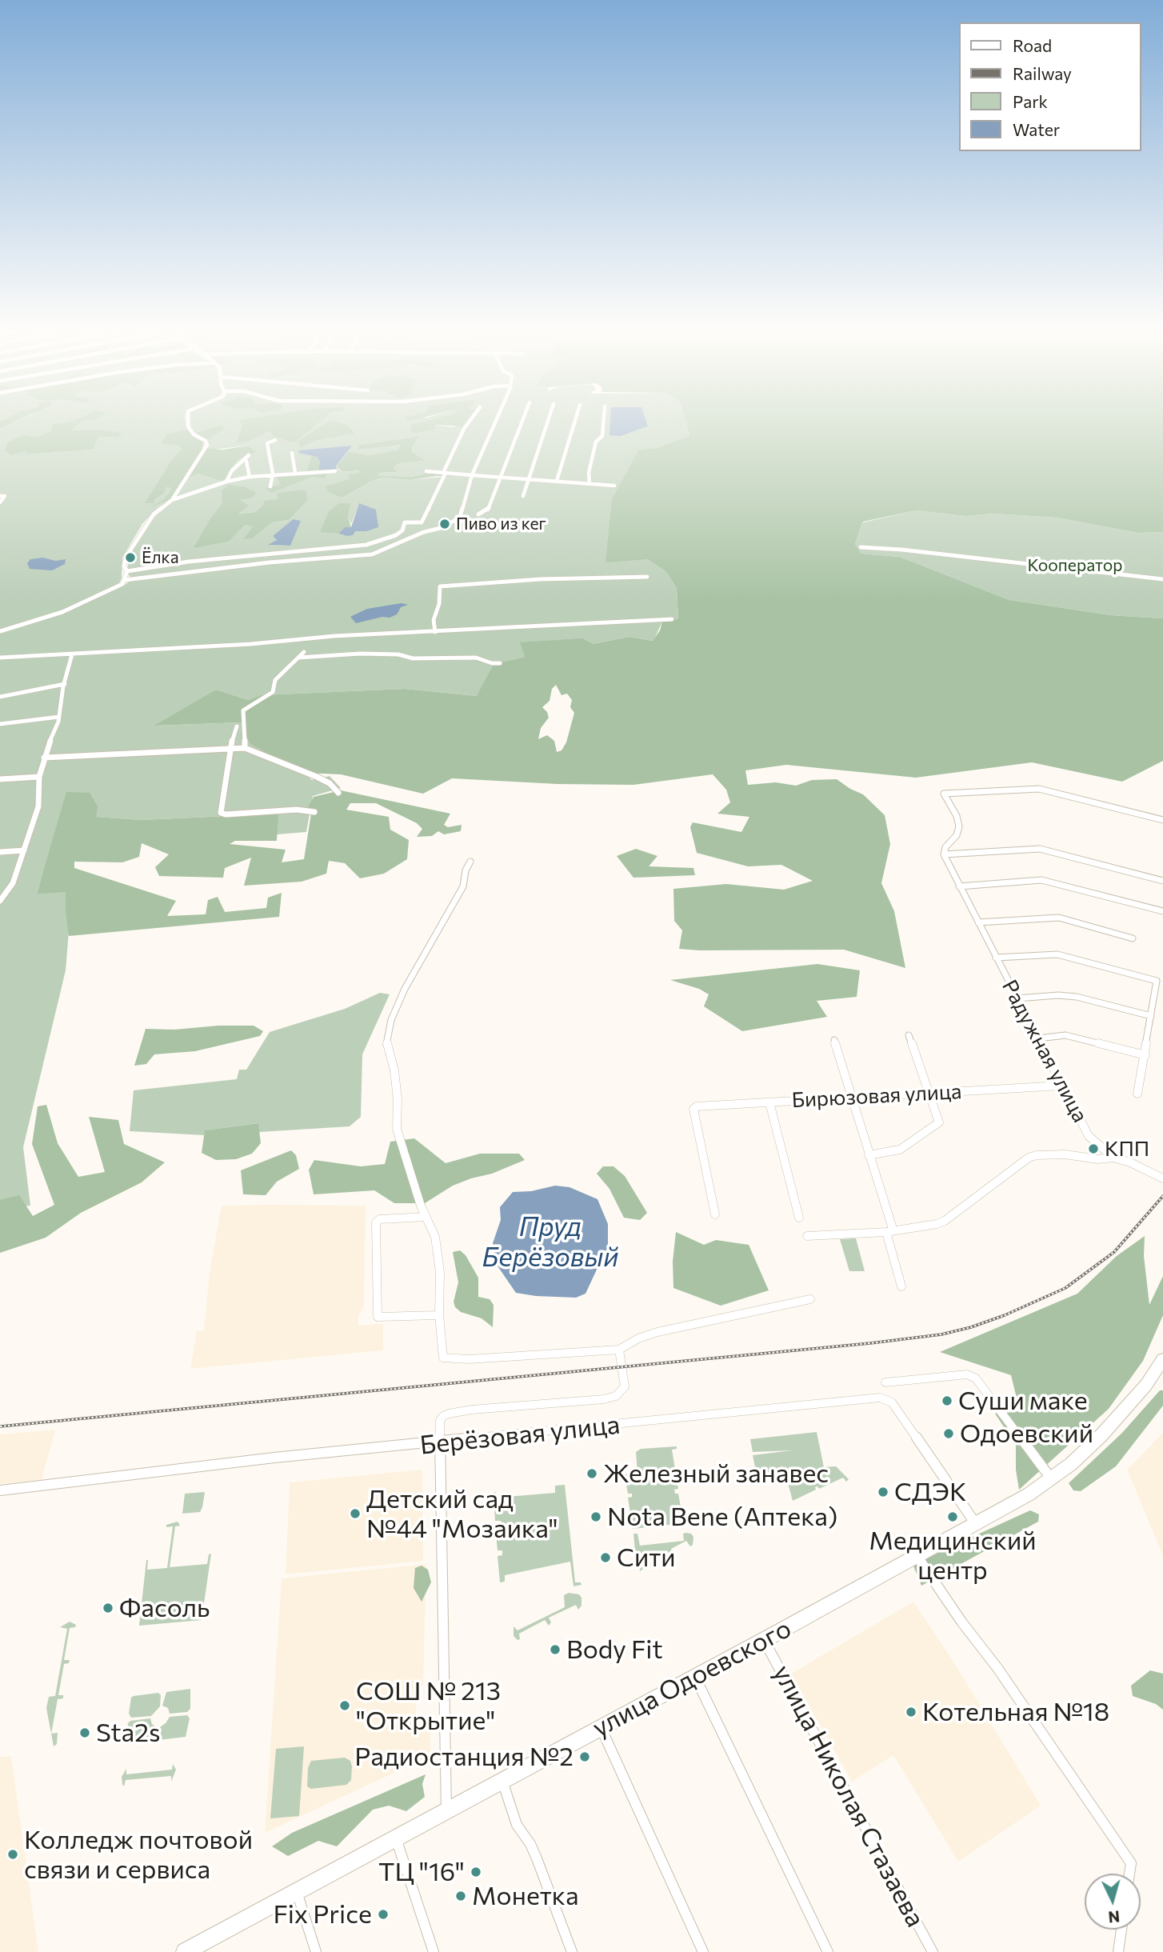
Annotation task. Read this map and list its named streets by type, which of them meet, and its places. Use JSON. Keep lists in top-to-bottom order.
{
  "streets": {
    "street": [
      "Радужная улица",
      "Бирюзовая улица",
      "Берёзовая улица",
      "улица Одоевского",
      "улица Николая Стазаева"
    ]
  },
  "crossings": [
    ["Радужная улица", "Бирюзовая улица"],
    ["Берёзовая улица", "улица Одоевского"],
    ["улица Одоевского", "улица Николая Стазаева"]
  ],
  "water": ["Пруд Берёзовый"],
  "parks": ["Кооператор"],
  "places": [
    "Пиво из кег",
    "Ёлка",
    "КПП",
    "Суши маке",
    "Одоевский",
    "Железный занавес",
    "СДЭК",
    "Детский сад №44 \"Мозаика\"",
    "Nota Bene (Аптека)",
    "Медицинский центр",
    "Сити",
    "Фасоль",
    "Body Fit",
    "СОШ № 213 \"Открытие\"",
    "Котельная №18",
    "Sta2s",
    "Радиостанция №2",
    "Колледж почтовой связи и сервиса",
    "ТЦ \"16\"",
    "Монетка",
    "Fix Price"
  ],
  "legend": [
    "Road",
    "Railway",
    "Park",
    "Water"
  ],
  "north": "bottom"
}
